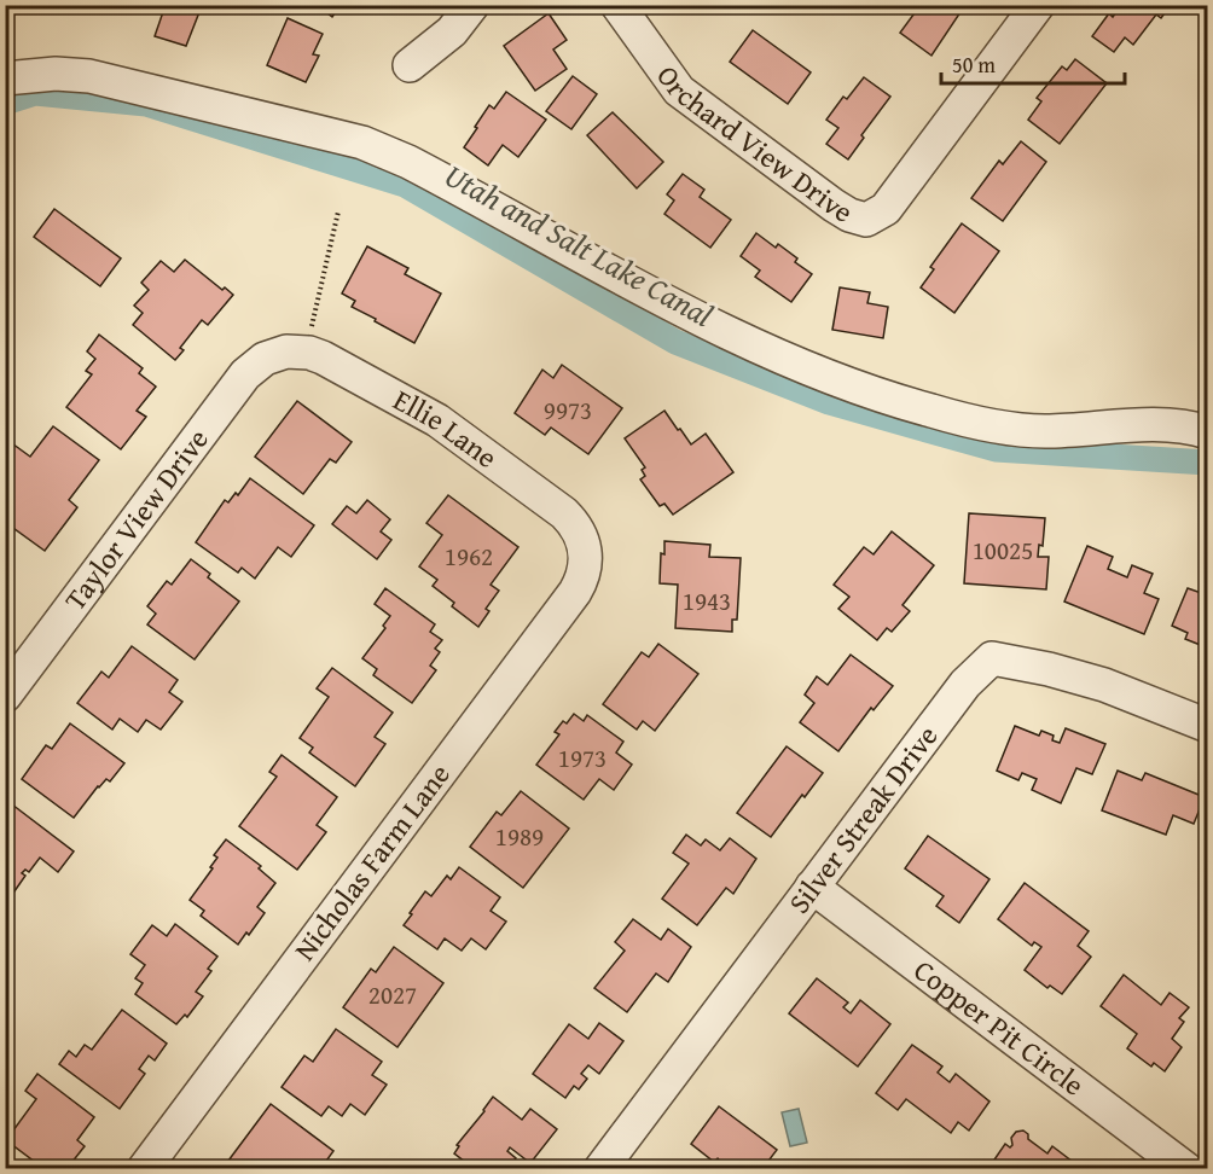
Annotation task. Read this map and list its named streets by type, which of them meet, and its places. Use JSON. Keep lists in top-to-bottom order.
{
  "streets": {
    "street": [
      "Orchard View Drive",
      "Ellie Lane",
      "Taylor View Drive",
      "Silver Streak Drive",
      "Nicholas Farm Lane",
      "Copper Pit Circle"
    ]
  },
  "crossings": [
    ["Ellie Lane", "Taylor View Drive"],
    ["Ellie Lane", "Nicholas Farm Lane"],
    ["Silver Streak Drive", "Copper Pit Circle"]
  ],
  "water": ["Utah and Salt Lake Canal"],
  "house_numbers": [
    "9973",
    "10025",
    "1962",
    "1943",
    "1973",
    "1989",
    "2027"
  ],
  "scale_bar": "50 m"
}
